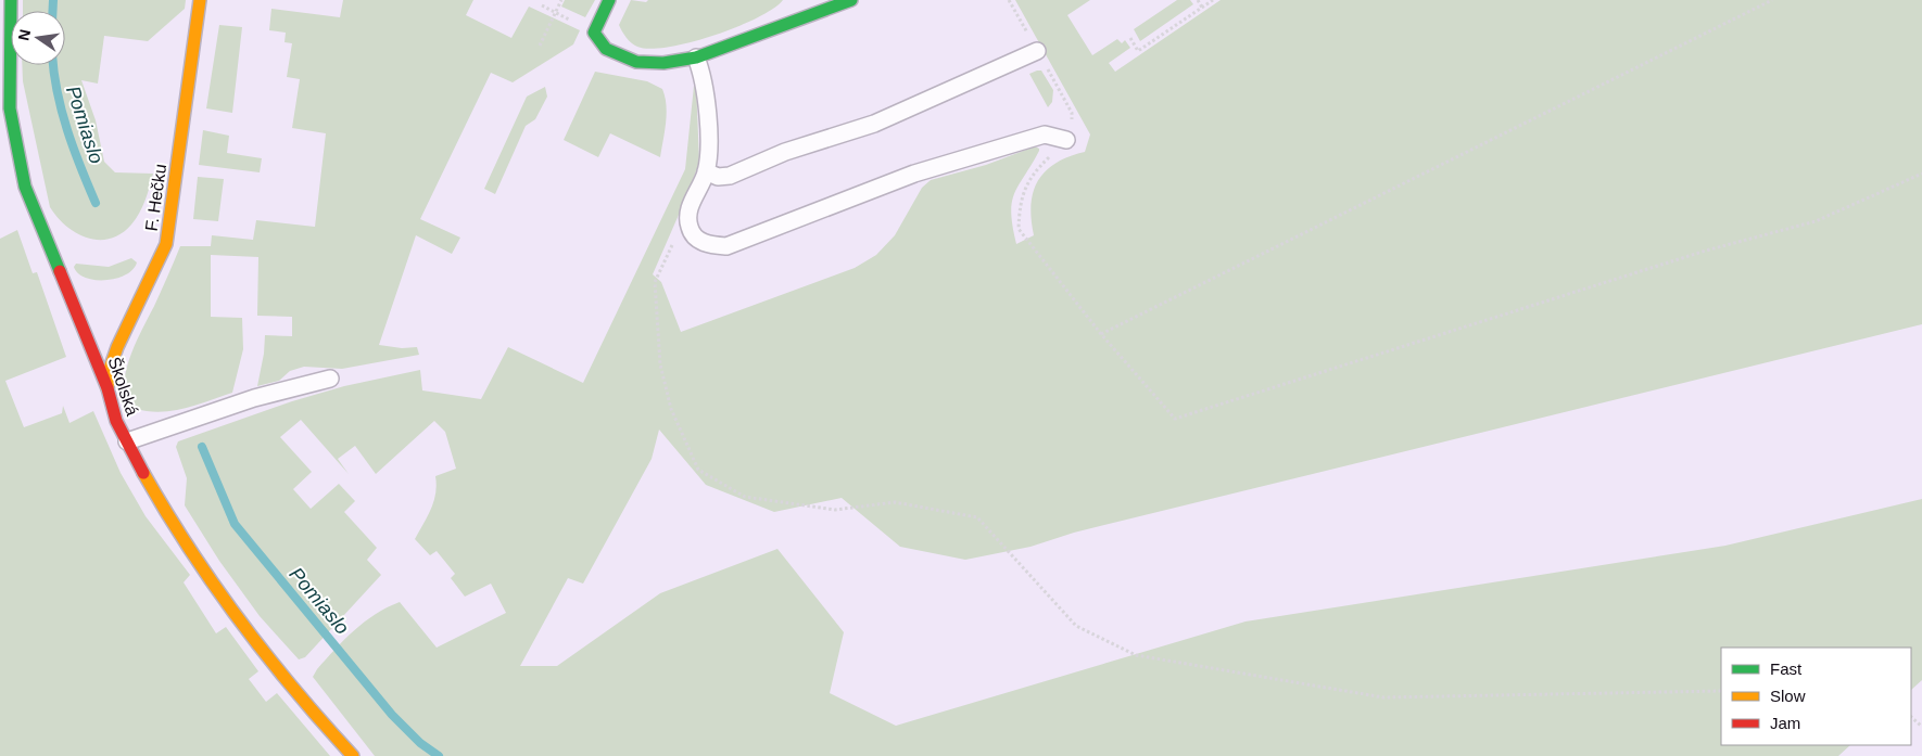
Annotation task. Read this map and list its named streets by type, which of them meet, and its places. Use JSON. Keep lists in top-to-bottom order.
{
  "streets": {
    "street": ["F. Hečku", "Školská"]
  },
  "crossings": [
    ["F. Hečku", "Školská"]
  ],
  "water": ["Pomiaslo"],
  "legend": ["Fast", "Slow", "Jam"],
  "north": "left"
}
